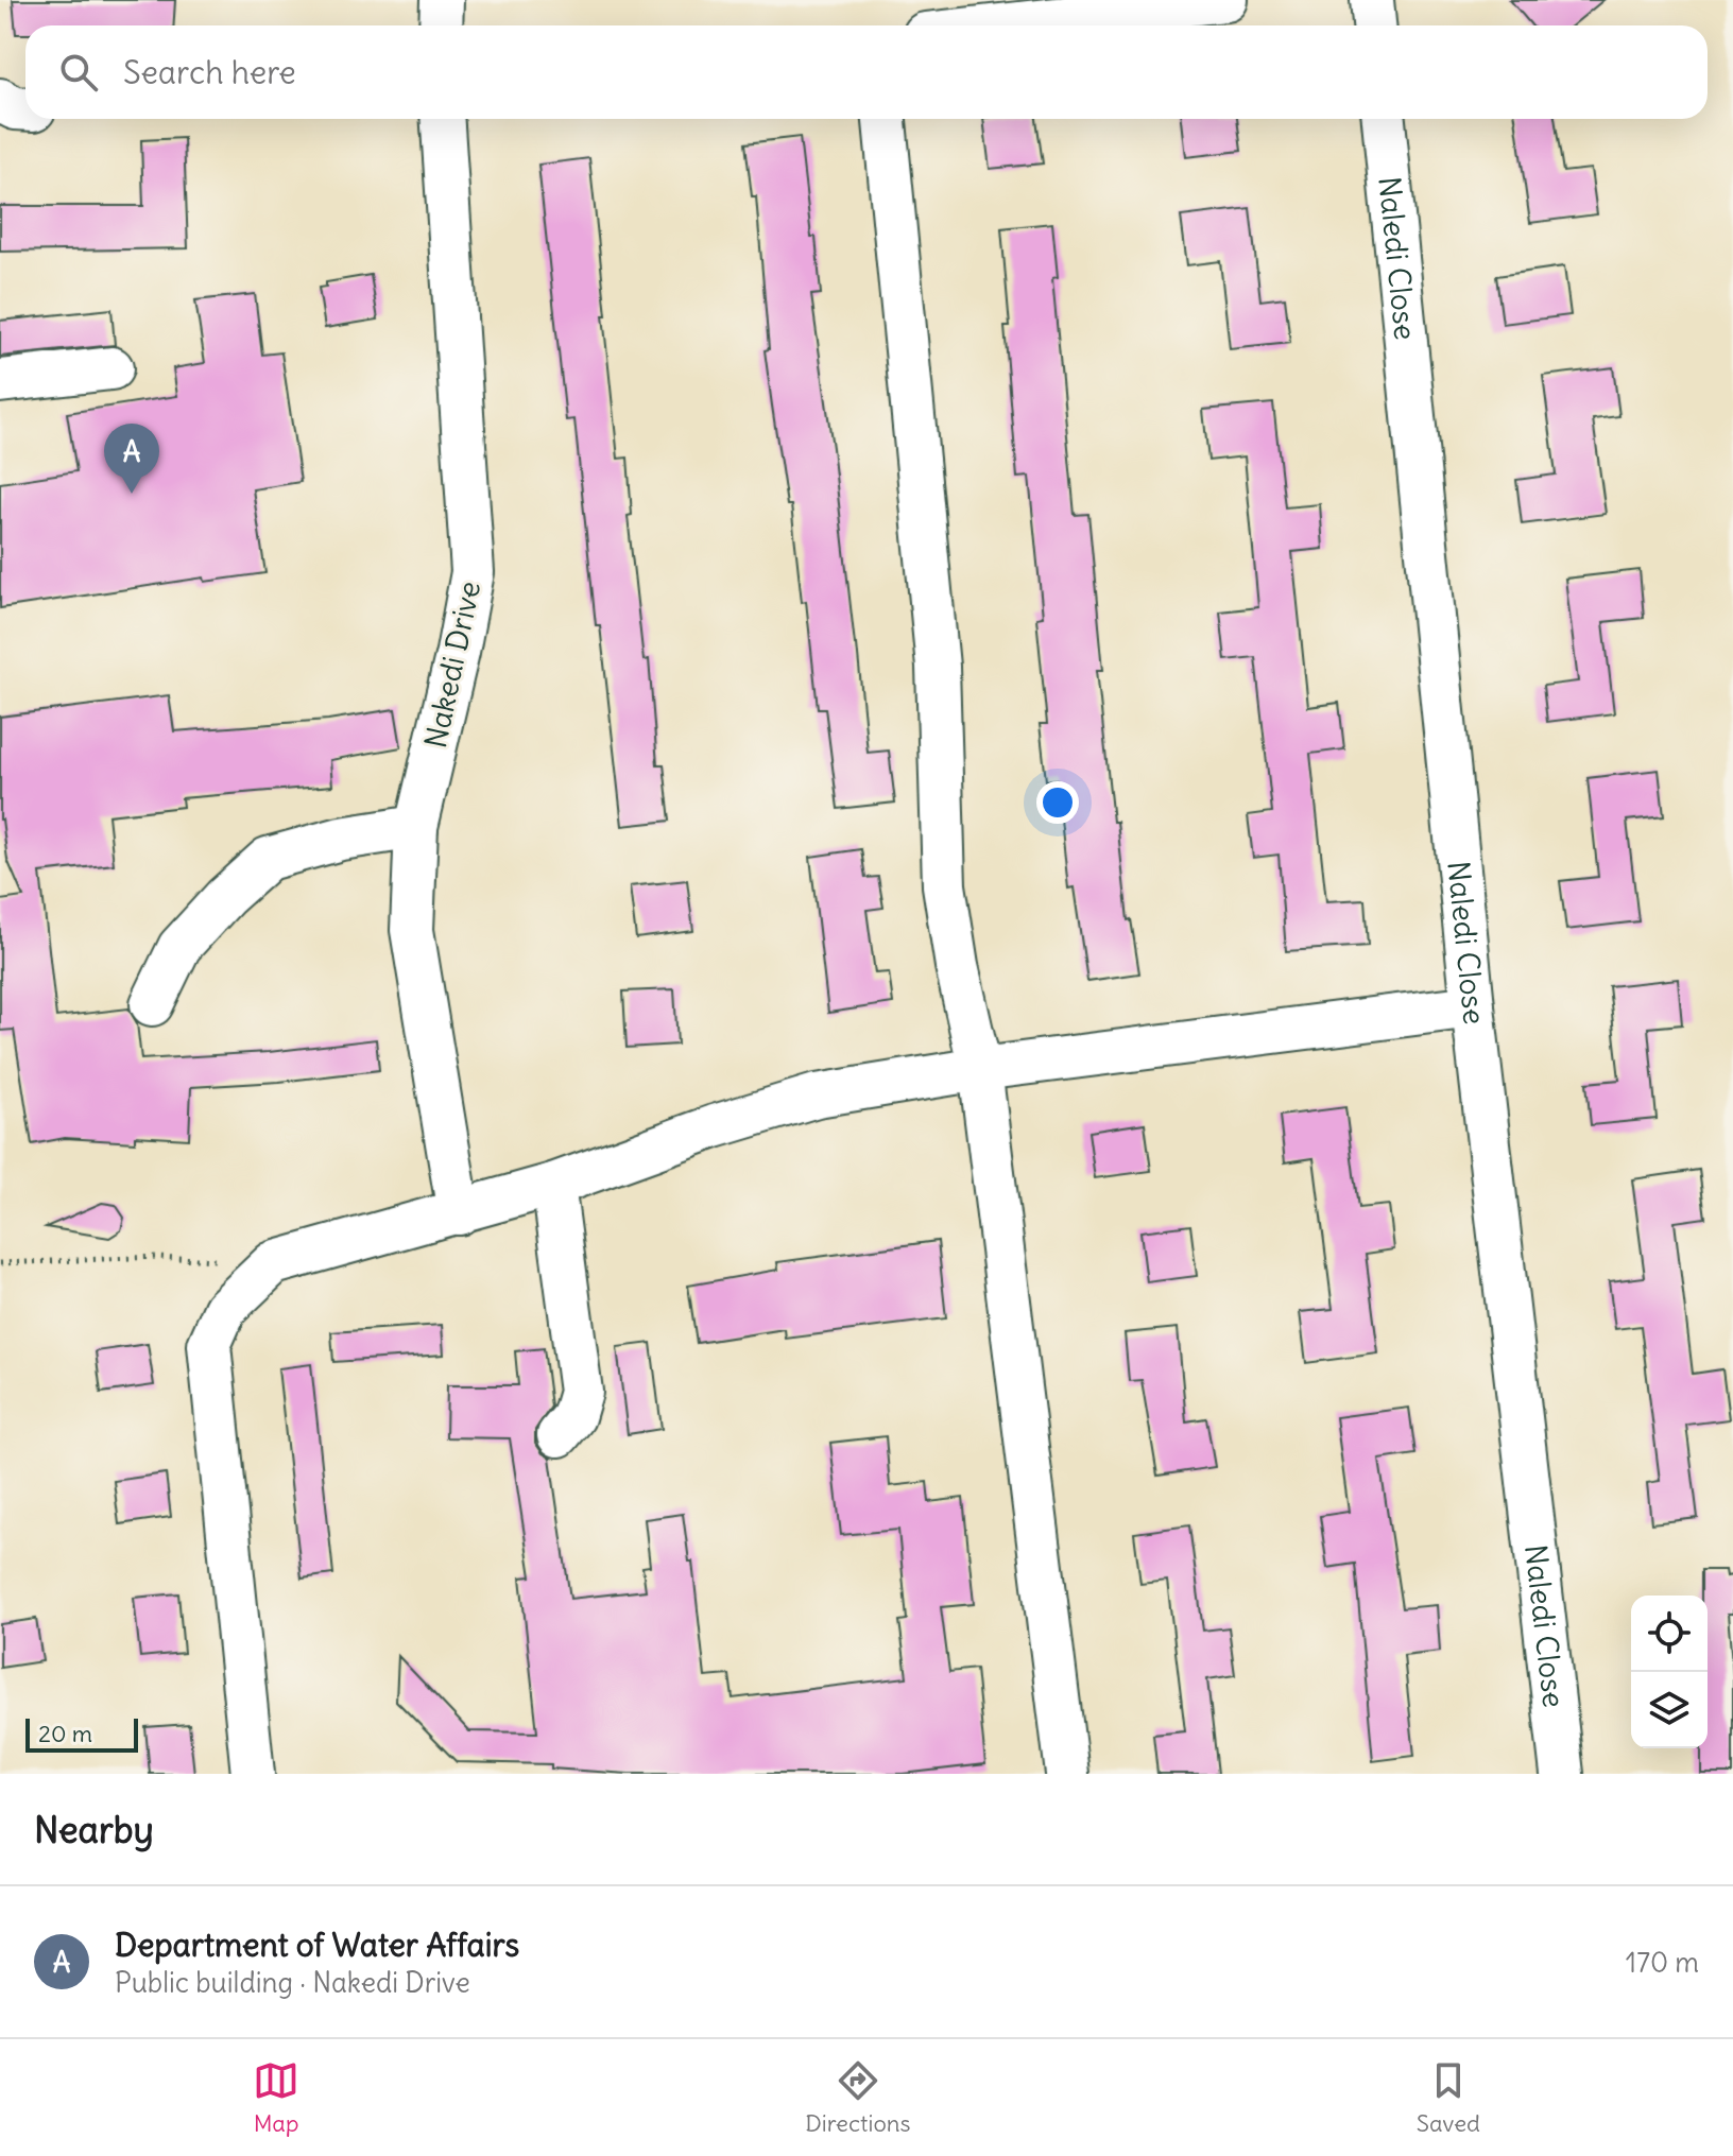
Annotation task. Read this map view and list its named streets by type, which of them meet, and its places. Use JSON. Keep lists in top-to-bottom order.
{
  "streets": {
    "street": ["Naledi Close", "Nakedi Drive"]
  },
  "scale_bar": "20 m",
  "page": {
    "search": "Search here",
    "pins": "A",
    "scale": "20 m",
    "heading": "Nearby",
    "list": [
      {
        "mark": "A",
        "name": "Department of Water Affairs",
        "note": "Public building · Nakedi Drive",
        "value": "170 m"
      }
    ],
    "nav": ["Map", "Directions", "Saved"]
  }
}
